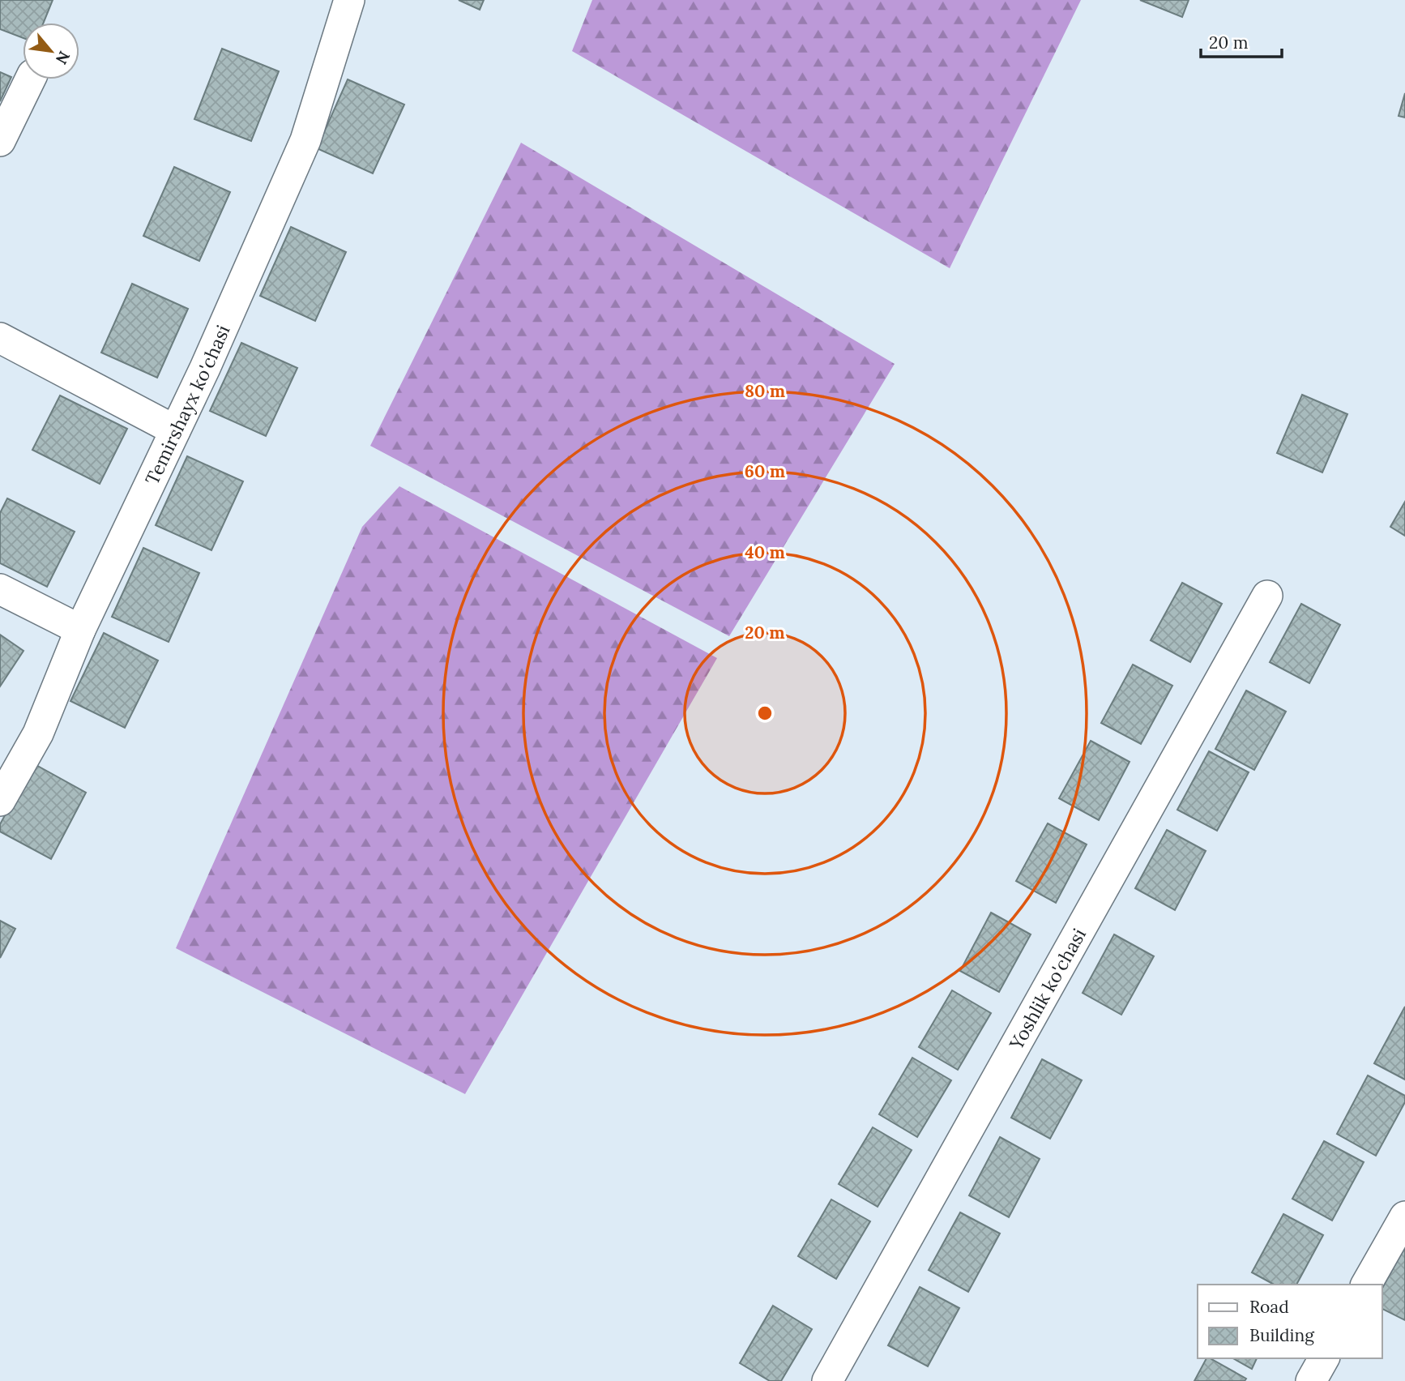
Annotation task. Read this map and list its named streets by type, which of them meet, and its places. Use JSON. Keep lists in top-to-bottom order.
{
  "streets": {
    "street": ["Temirshayx ko'chasi", "Yoshlik ko'chasi"]
  },
  "legend": ["Road", "Building"],
  "scale_bar": "20 m",
  "north": "bottom right",
  "rings": [
    "80 m",
    "60 m",
    "40 m",
    "20 m"
  ]
}
